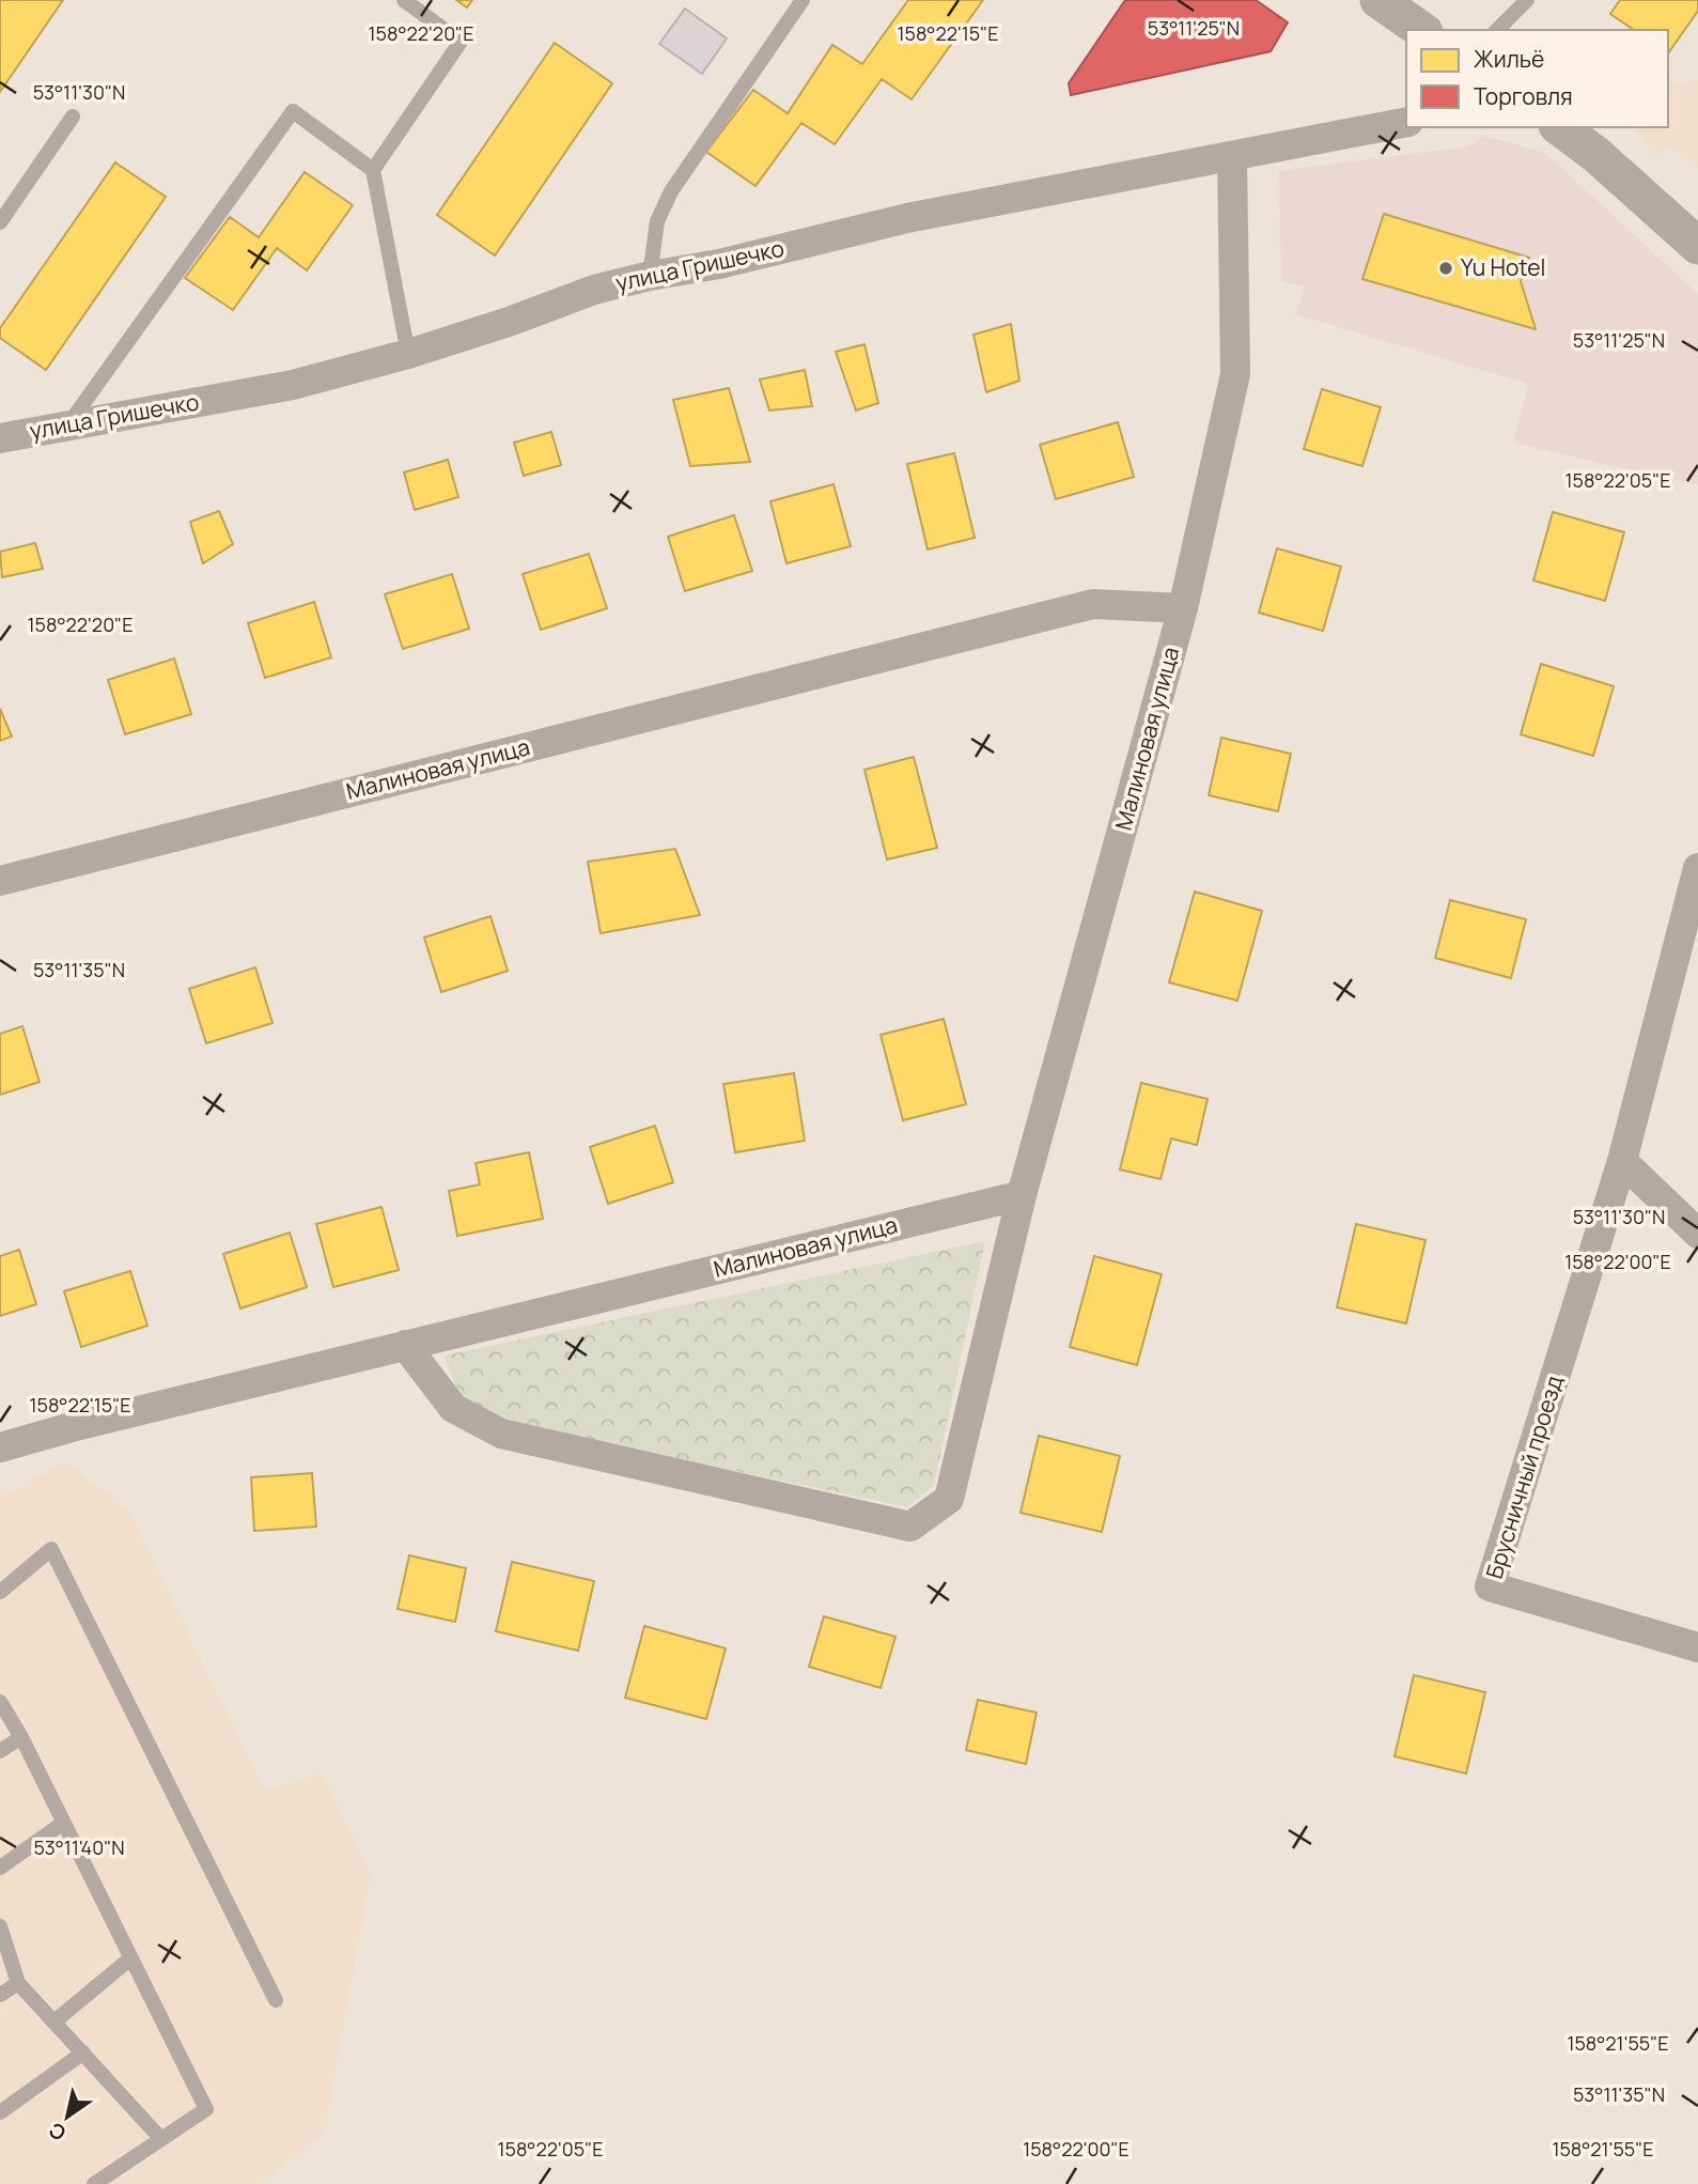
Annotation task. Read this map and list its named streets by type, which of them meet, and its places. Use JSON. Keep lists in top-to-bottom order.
{
  "streets": {
    "street": ["улица Гришечко", "Малиновая улица", "Брусничный проезд"]
  },
  "crossings": [
    ["улица Гришечко", "Малиновая улица"]
  ],
  "places": ["Yu Hotel"],
  "legend": ["Жильё", "Торговля"],
  "north": "bottom left",
  "coordinates": [
    "53°11'25\"N",
    "158°22'20\"E",
    "158°22'15\"E",
    "53°11'30\"N",
    "158°22'05\"E",
    "53°11'35\"N",
    "158°22'00\"E",
    "53°11'40\"N",
    "158°21'55\"E"
  ]
}
